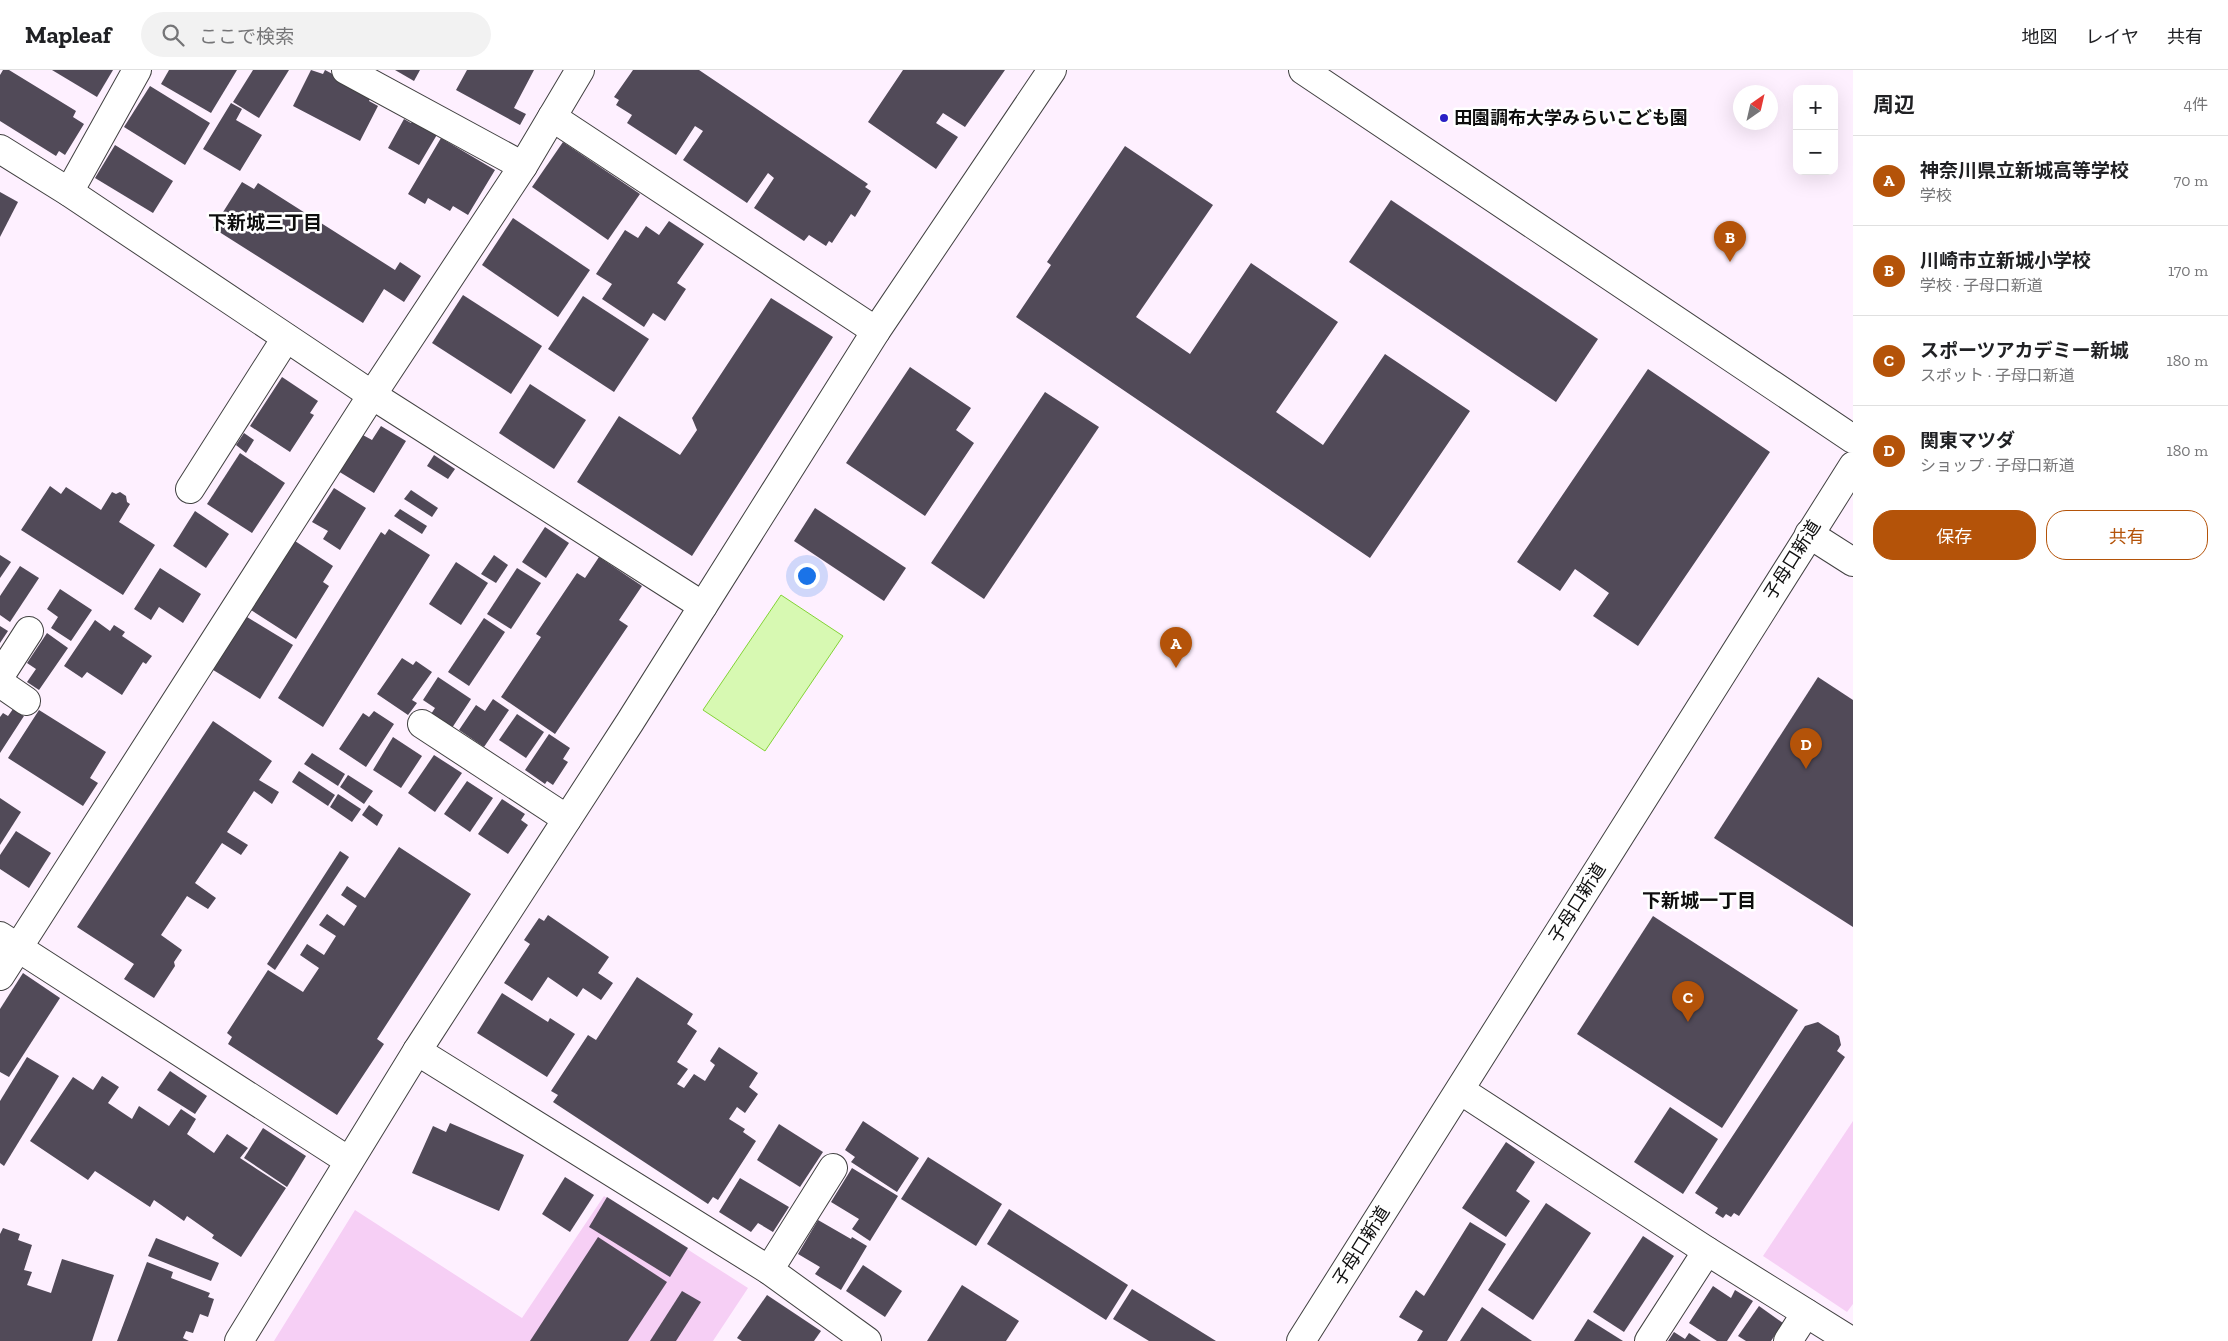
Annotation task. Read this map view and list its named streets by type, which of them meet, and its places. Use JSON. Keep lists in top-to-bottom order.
{
  "streets": {
    "street": ["子母口新道"]
  },
  "districts": ["下新城三丁目", "下新城一丁目"],
  "places": ["田園調布大学みらいこども園"],
  "north": "top right",
  "page": {
    "header": "Mapleaf",
    "search": "ここで検索",
    "nav": ["地図", "レイヤ", "共有"],
    "heading": ["周辺", "4件"],
    "map_buttons": ["+", "−"],
    "list": [
      {
        "mark": "A",
        "name": "神奈川県立新城高等学校",
        "note": "学校",
        "value": "70 m"
      },
      {
        "mark": "B",
        "name": "川崎市立新城小学校",
        "note": "学校 · 子母口新道",
        "value": "170 m"
      },
      {
        "mark": "C",
        "name": "スポーツアカデミー新城",
        "note": "スポット · 子母口新道",
        "value": "180 m"
      },
      {
        "mark": "D",
        "name": "関東マツダ",
        "note": "ショップ · 子母口新道",
        "value": "180 m"
      }
    ],
    "pins": [
      "B",
      "A",
      "D",
      "C"
    ],
    "buttons": ["保存", "共有"]
  }
}
